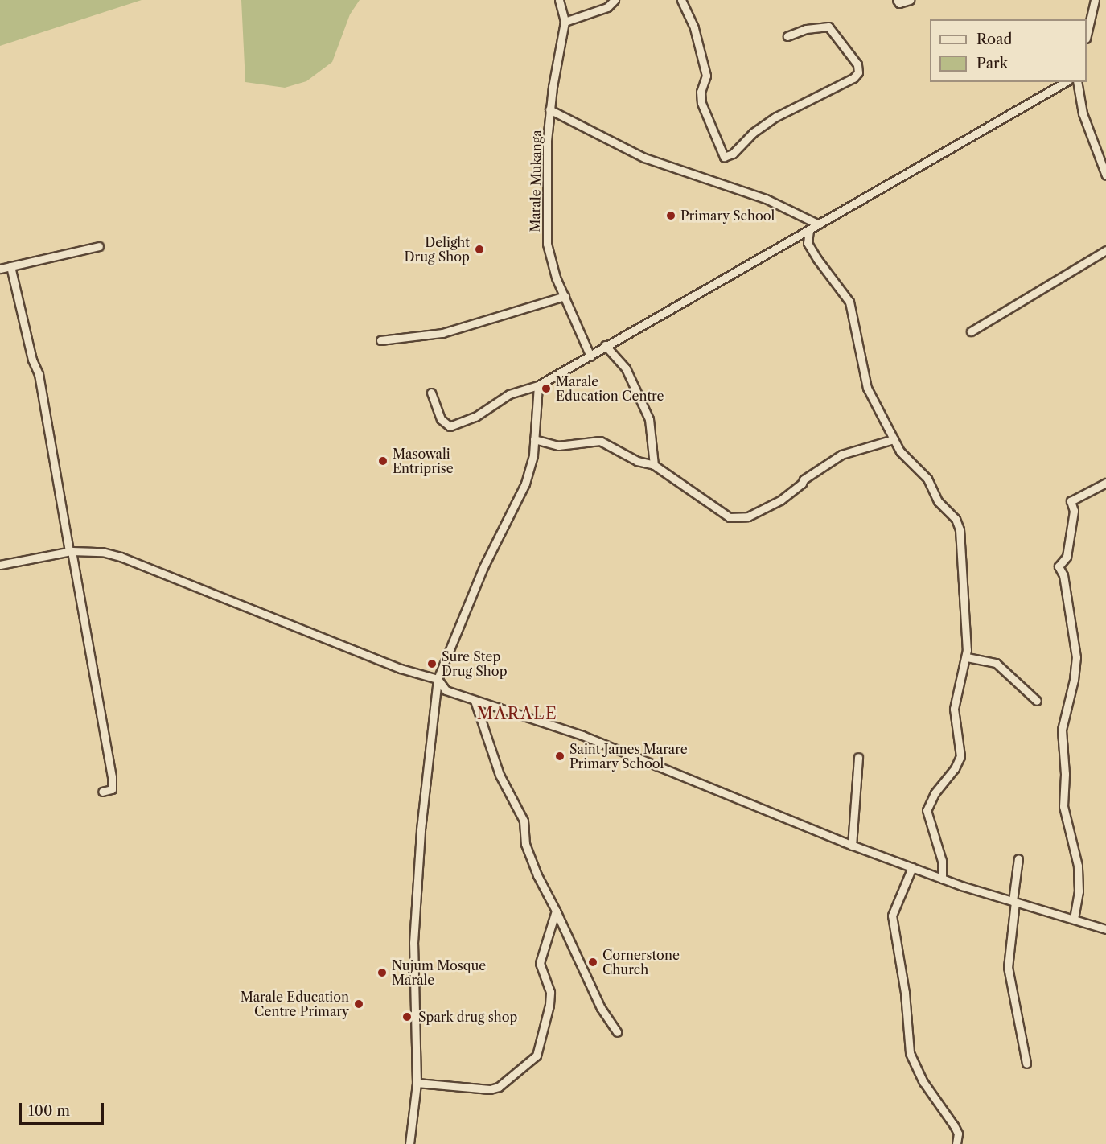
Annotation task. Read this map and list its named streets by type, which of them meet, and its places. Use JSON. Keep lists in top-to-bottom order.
{
  "streets": {
    "street": ["Marale Mukanga"]
  },
  "districts": ["MARALE"],
  "places": [
    "Primary School",
    "Delight Drug Shop",
    "Marale Education Centre",
    "Masowali Entriprise",
    "Sure Step Drug Shop",
    "Saint James Marare Primary School",
    "Cornerstone Church",
    "Nujum Mosque Marale",
    "Marale Education Centre Primary",
    "Spark drug shop"
  ],
  "legend": ["Road", "Park"],
  "scale_bar": "100 m"
}
